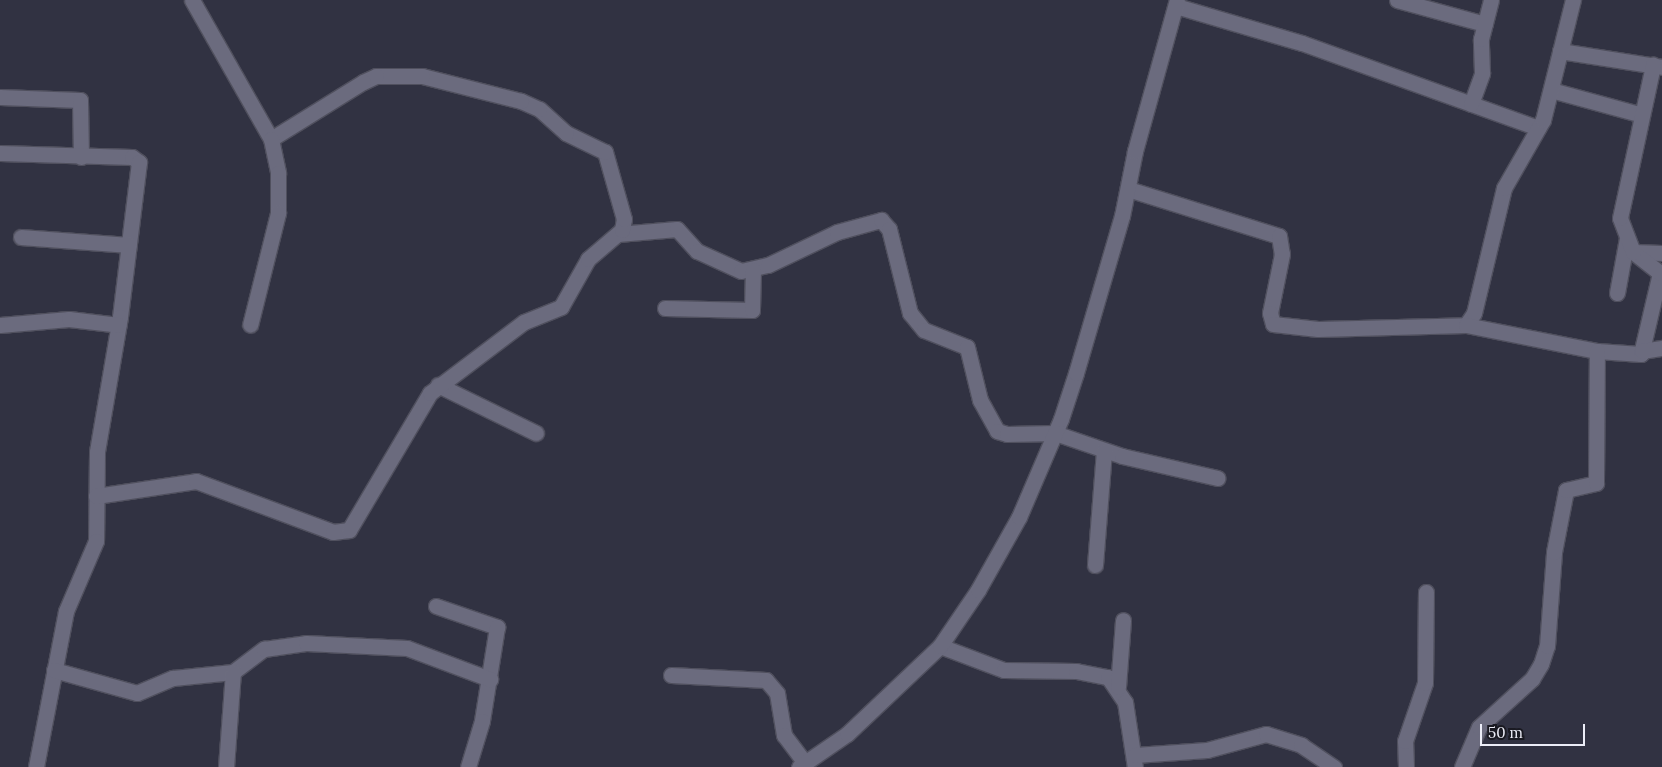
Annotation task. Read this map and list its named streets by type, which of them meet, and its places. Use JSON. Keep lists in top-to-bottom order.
{
  "scale_bar": "50 m"
}
